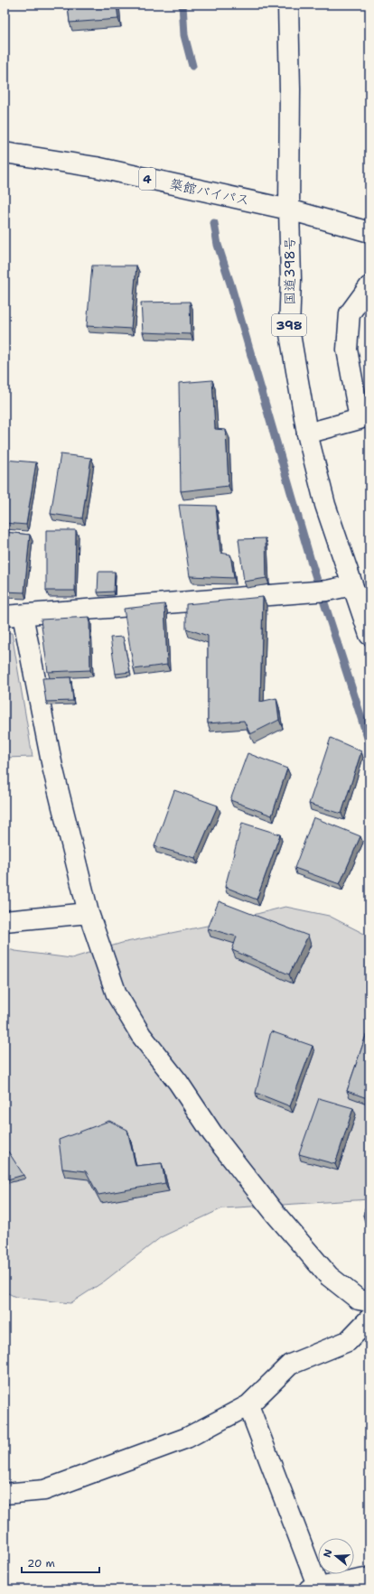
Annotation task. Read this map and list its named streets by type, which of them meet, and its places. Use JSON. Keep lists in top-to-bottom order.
{
  "streets": {
    "main road": [
      "4",
      "築館バイパス",
      "国道398号",
      "398"
    ]
  },
  "crossings": [
    ["築館バイパス", "国道398号"]
  ],
  "scale_bar": "20 m",
  "north": "left"
}
